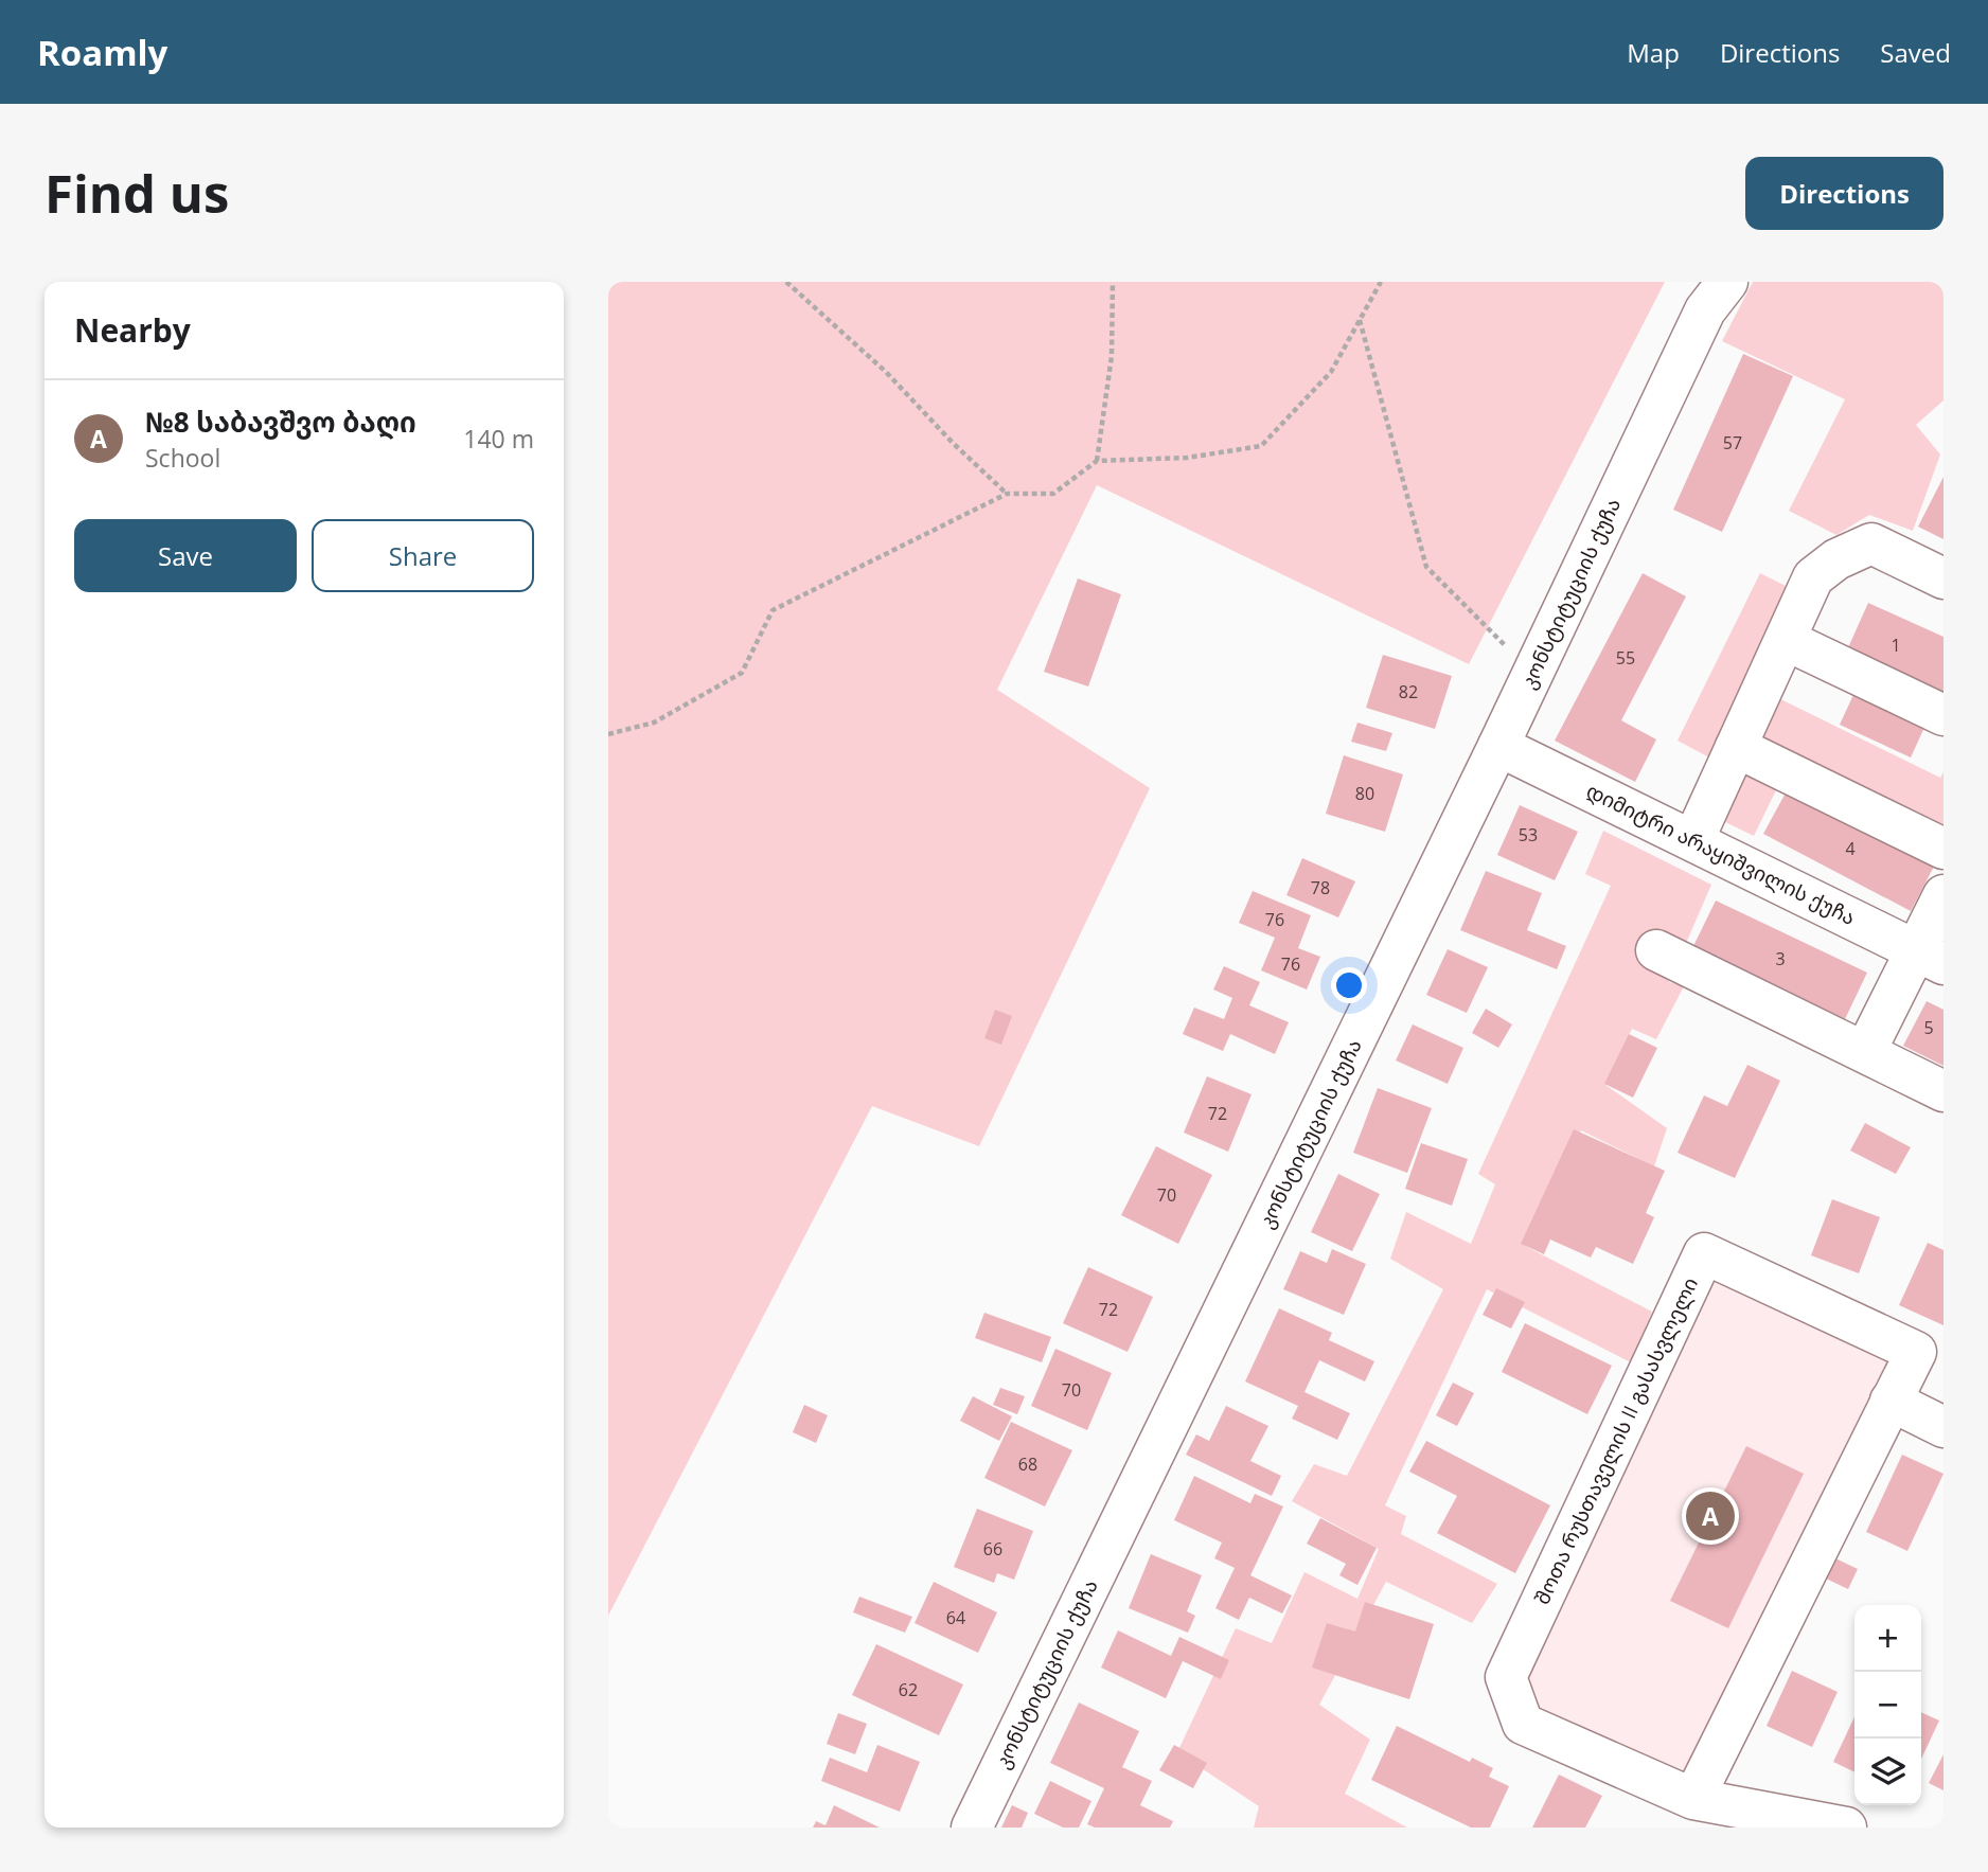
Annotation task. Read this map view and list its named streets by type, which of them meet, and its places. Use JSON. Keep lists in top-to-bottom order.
{
  "streets": {
    "street": ["კონსტიტუციის ქუჩა", "დიმიტრი არაყიშვილის ქუჩა", "შოთა რუსთაველის II გასასვლელი"]
  },
  "crossings": [
    ["კონსტიტუციის ქუჩა", "დიმიტრი არაყიშვილის ქუჩა"]
  ],
  "house_numbers": [
    "57",
    "1",
    "55",
    "82",
    "80",
    "53",
    "4",
    "78",
    "76",
    "3",
    "76",
    "5",
    "72",
    "70",
    "72",
    "70",
    "68",
    "66",
    "64",
    "62"
  ],
  "page": {
    "header": "Roamly",
    "nav": ["Map", "Directions", "Saved"],
    "buttons": [
      "Directions",
      ["Save", "Share"]
    ],
    "title": "Find us",
    "heading": "Nearby",
    "list": [
      {
        "mark": "A",
        "name": "№8 საბავშვო ბაღი",
        "note": "School",
        "value": "140 m"
      }
    ],
    "pins": "A",
    "map_buttons": ["+", "−"]
  }
}
